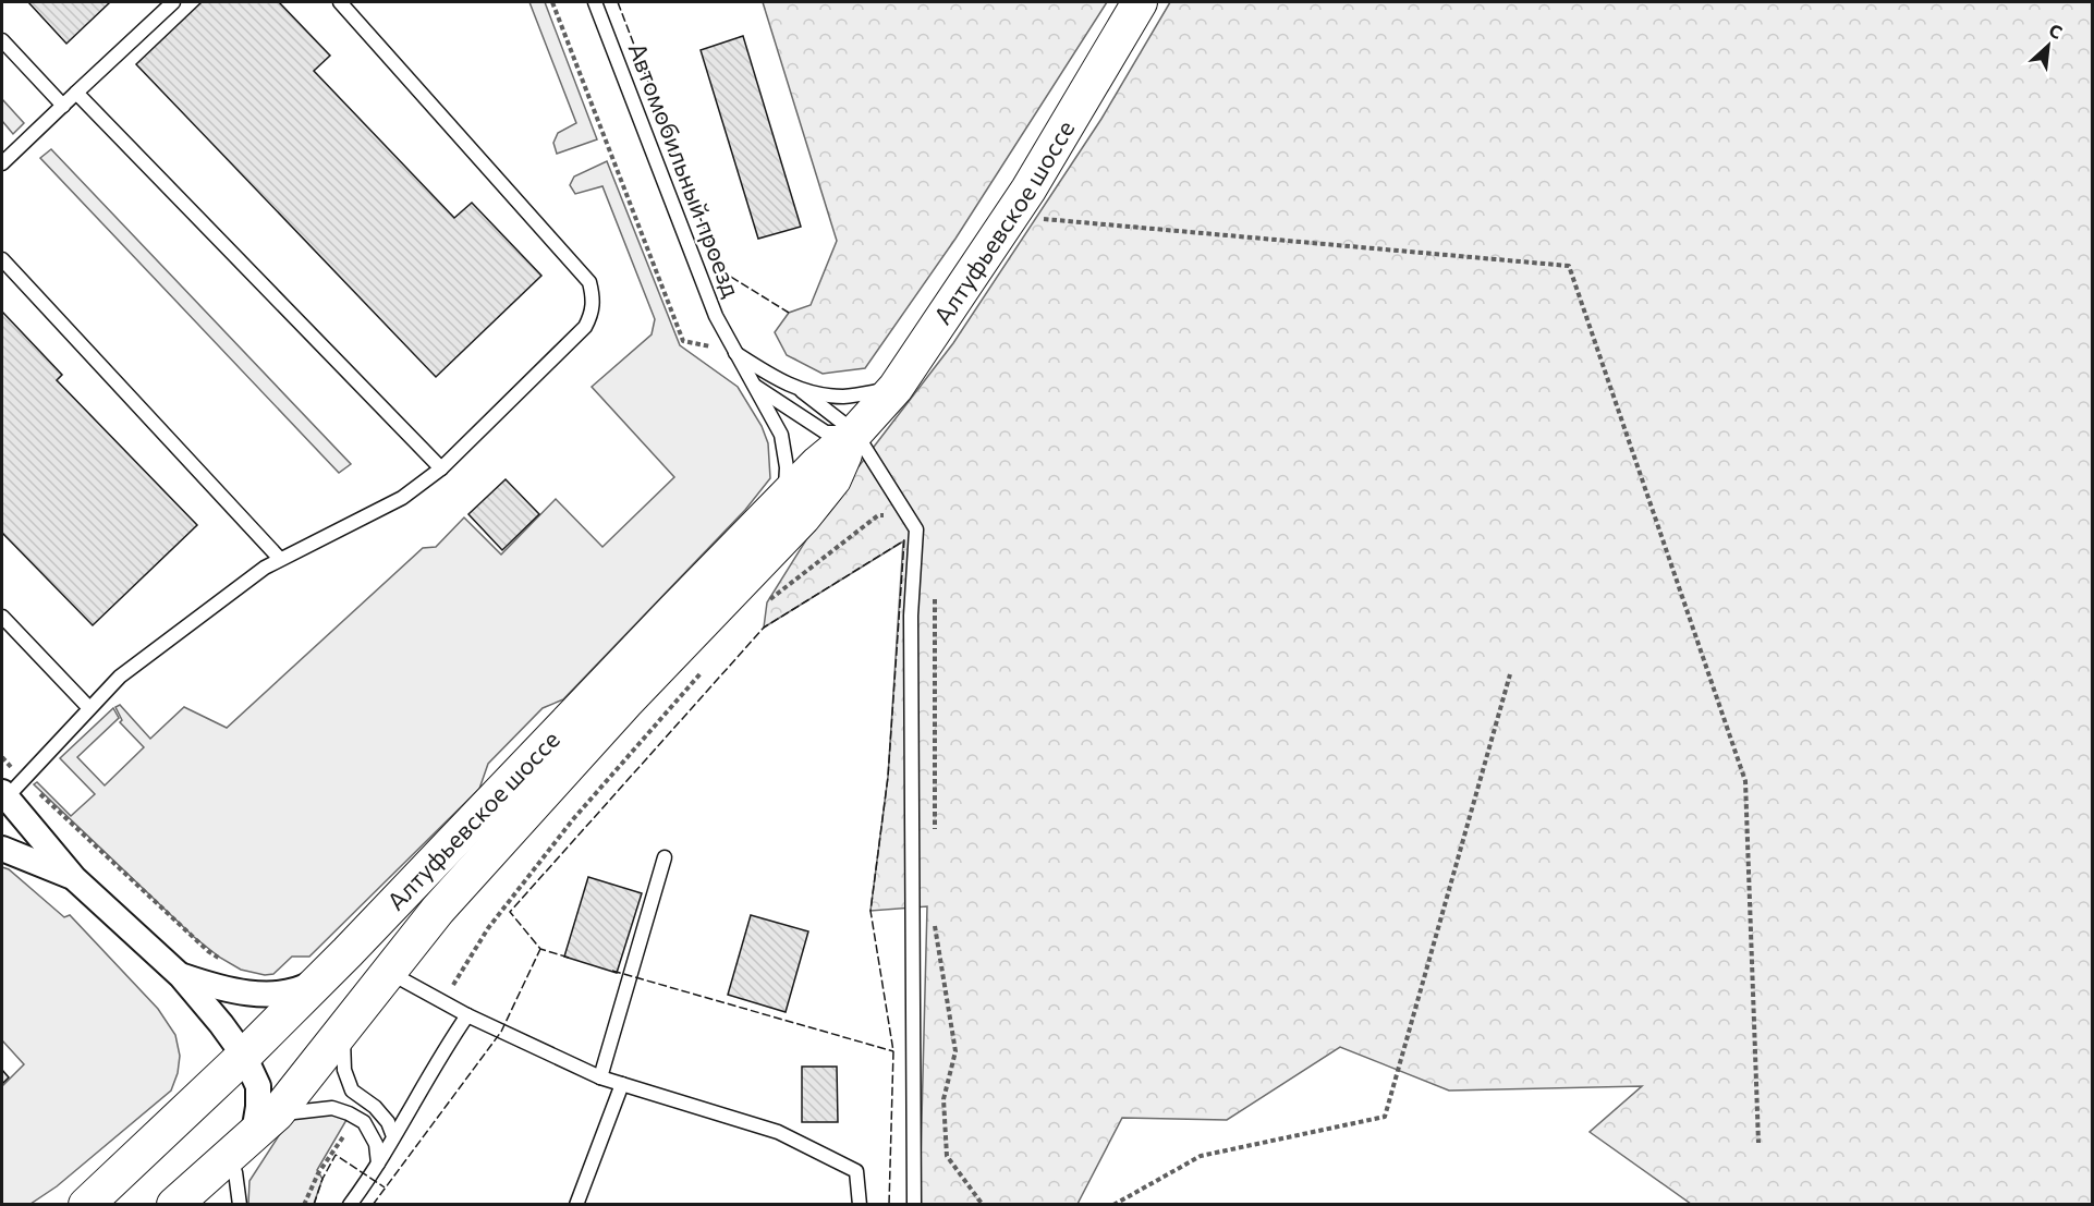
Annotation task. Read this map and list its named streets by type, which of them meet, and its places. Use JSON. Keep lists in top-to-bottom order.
{
  "streets": {
    "street": ["Алтуфьевское шоссе"],
    "lane": ["Автомобильный проезд"]
  },
  "crossings": [
    ["Автомобильный проезд", "Алтуфьевское шоссе"]
  ],
  "north": "top right"
}
